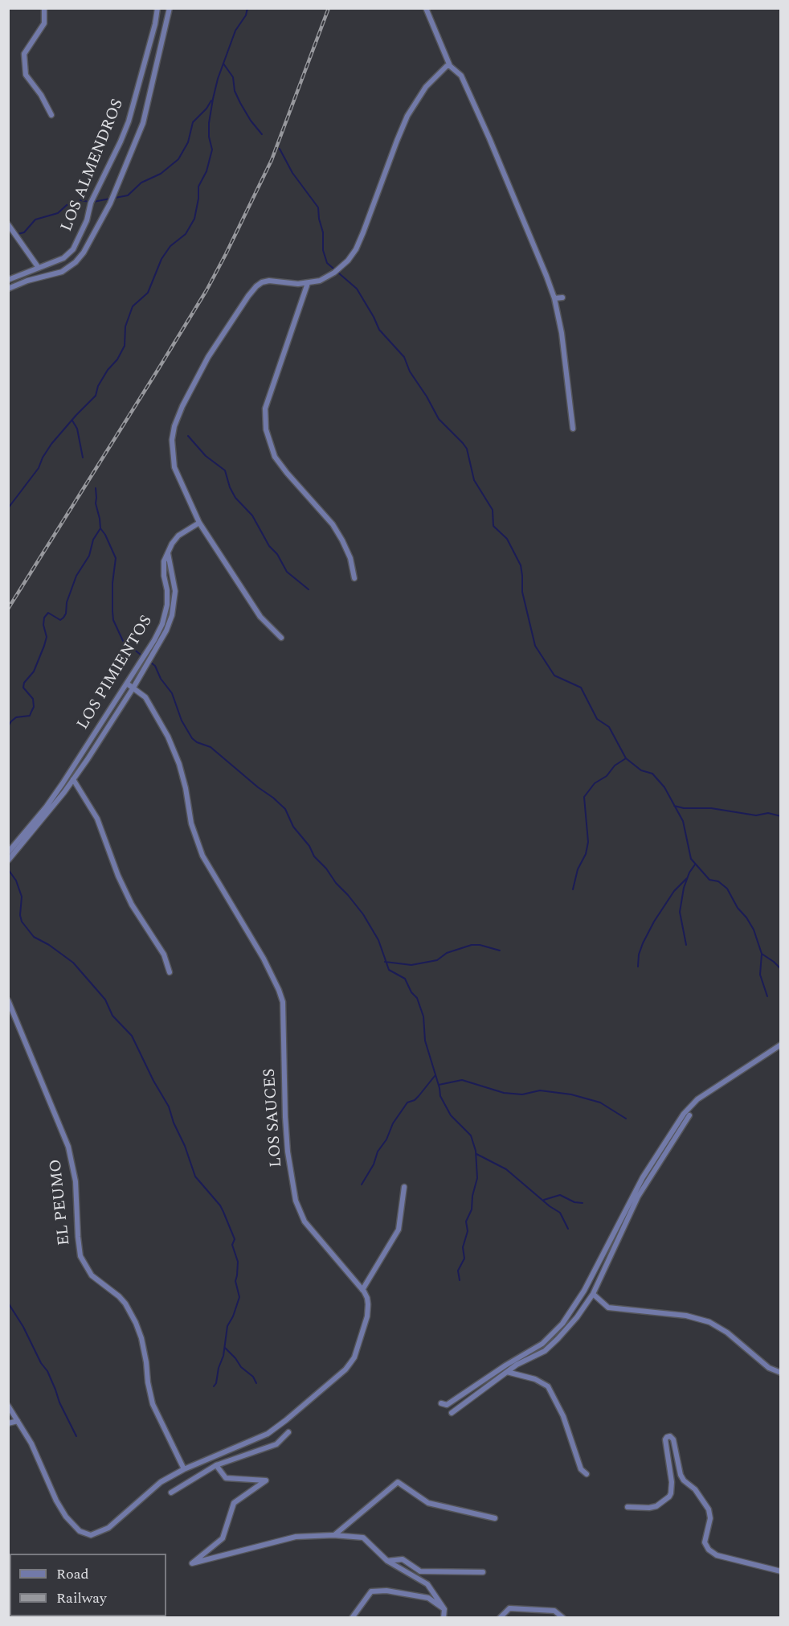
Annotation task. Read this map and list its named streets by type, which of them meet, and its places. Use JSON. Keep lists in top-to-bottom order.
{
  "streets": {
    "street": [
      "LOS ALMENDROS",
      "LOS PIMIENTOS",
      "LOS SAUCES",
      "EL PEUMO"
    ]
  },
  "crossings": [
    ["LOS PIMIENTOS", "LOS SAUCES"],
    ["LOS SAUCES", "EL PEUMO"]
  ],
  "legend": ["Road", "Railway"]
}
